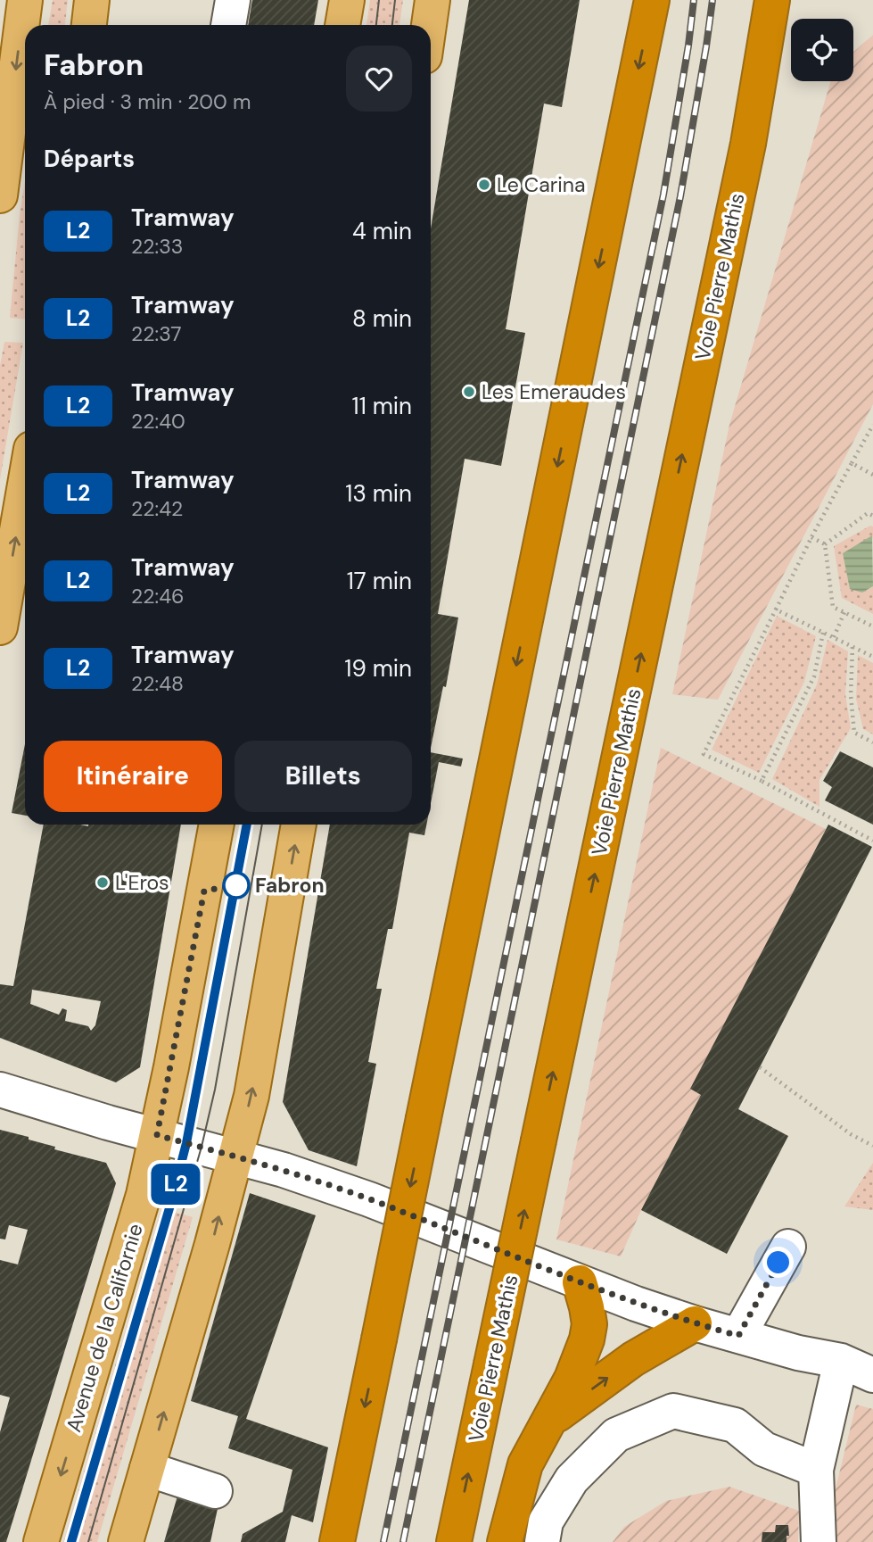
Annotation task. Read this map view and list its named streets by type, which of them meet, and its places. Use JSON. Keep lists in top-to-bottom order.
{
  "streets": {
    "highway": ["Voie Pierre Mathis"],
    "main road": ["Avenue de la Californie"]
  },
  "places": [
    "Le Carina",
    "Les Emeraudes",
    "L'Eros",
    "Fabron"
  ],
  "lines": ["tram line L2"],
  "page": {
    "on_map": "L2",
    "heading": [
      ["Fabron", "À pied · 3 min · 200 m"],
      "Départs"
    ],
    "list": [
      {
        "mark": "L2",
        "name": "Tramway",
        "note": "22:33",
        "value": "4 min"
      },
      {
        "mark": "L2",
        "name": "Tramway",
        "note": "22:37",
        "value": "8 min"
      },
      {
        "mark": "L2",
        "name": "Tramway",
        "note": "22:40",
        "value": "11 min"
      },
      {
        "mark": "L2",
        "name": "Tramway",
        "note": "22:42",
        "value": "13 min"
      },
      {
        "mark": "L2",
        "name": "Tramway",
        "note": "22:46",
        "value": "17 min"
      },
      {
        "mark": "L2",
        "name": "Tramway",
        "note": "22:48",
        "value": "19 min"
      }
    ],
    "buttons": ["Itinéraire", "Billets"]
  }
}
